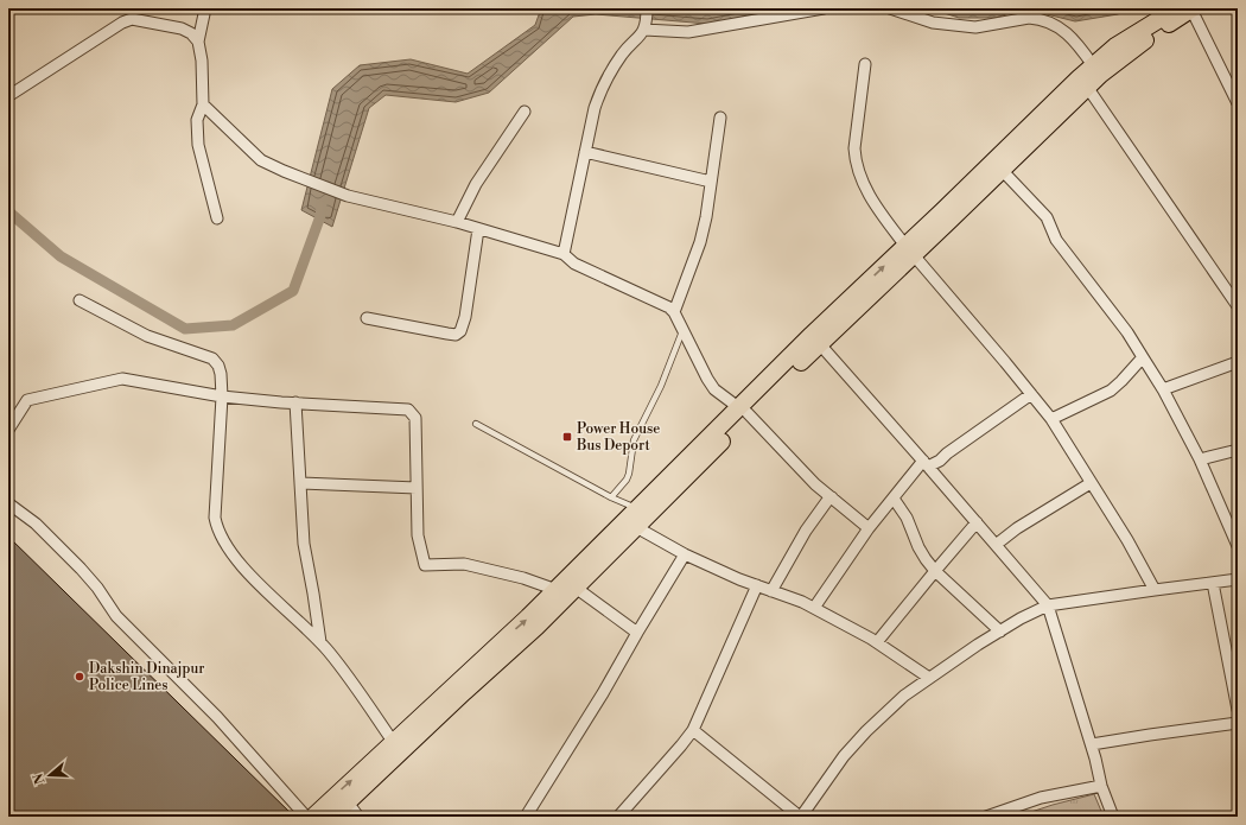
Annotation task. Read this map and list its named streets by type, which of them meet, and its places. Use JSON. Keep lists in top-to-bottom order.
{
  "places": {
    "transit": ["Power House Bus Deport"],
    "other": ["Dakshin Dinajpur Police Lines"]
  },
  "north": "left"
}
